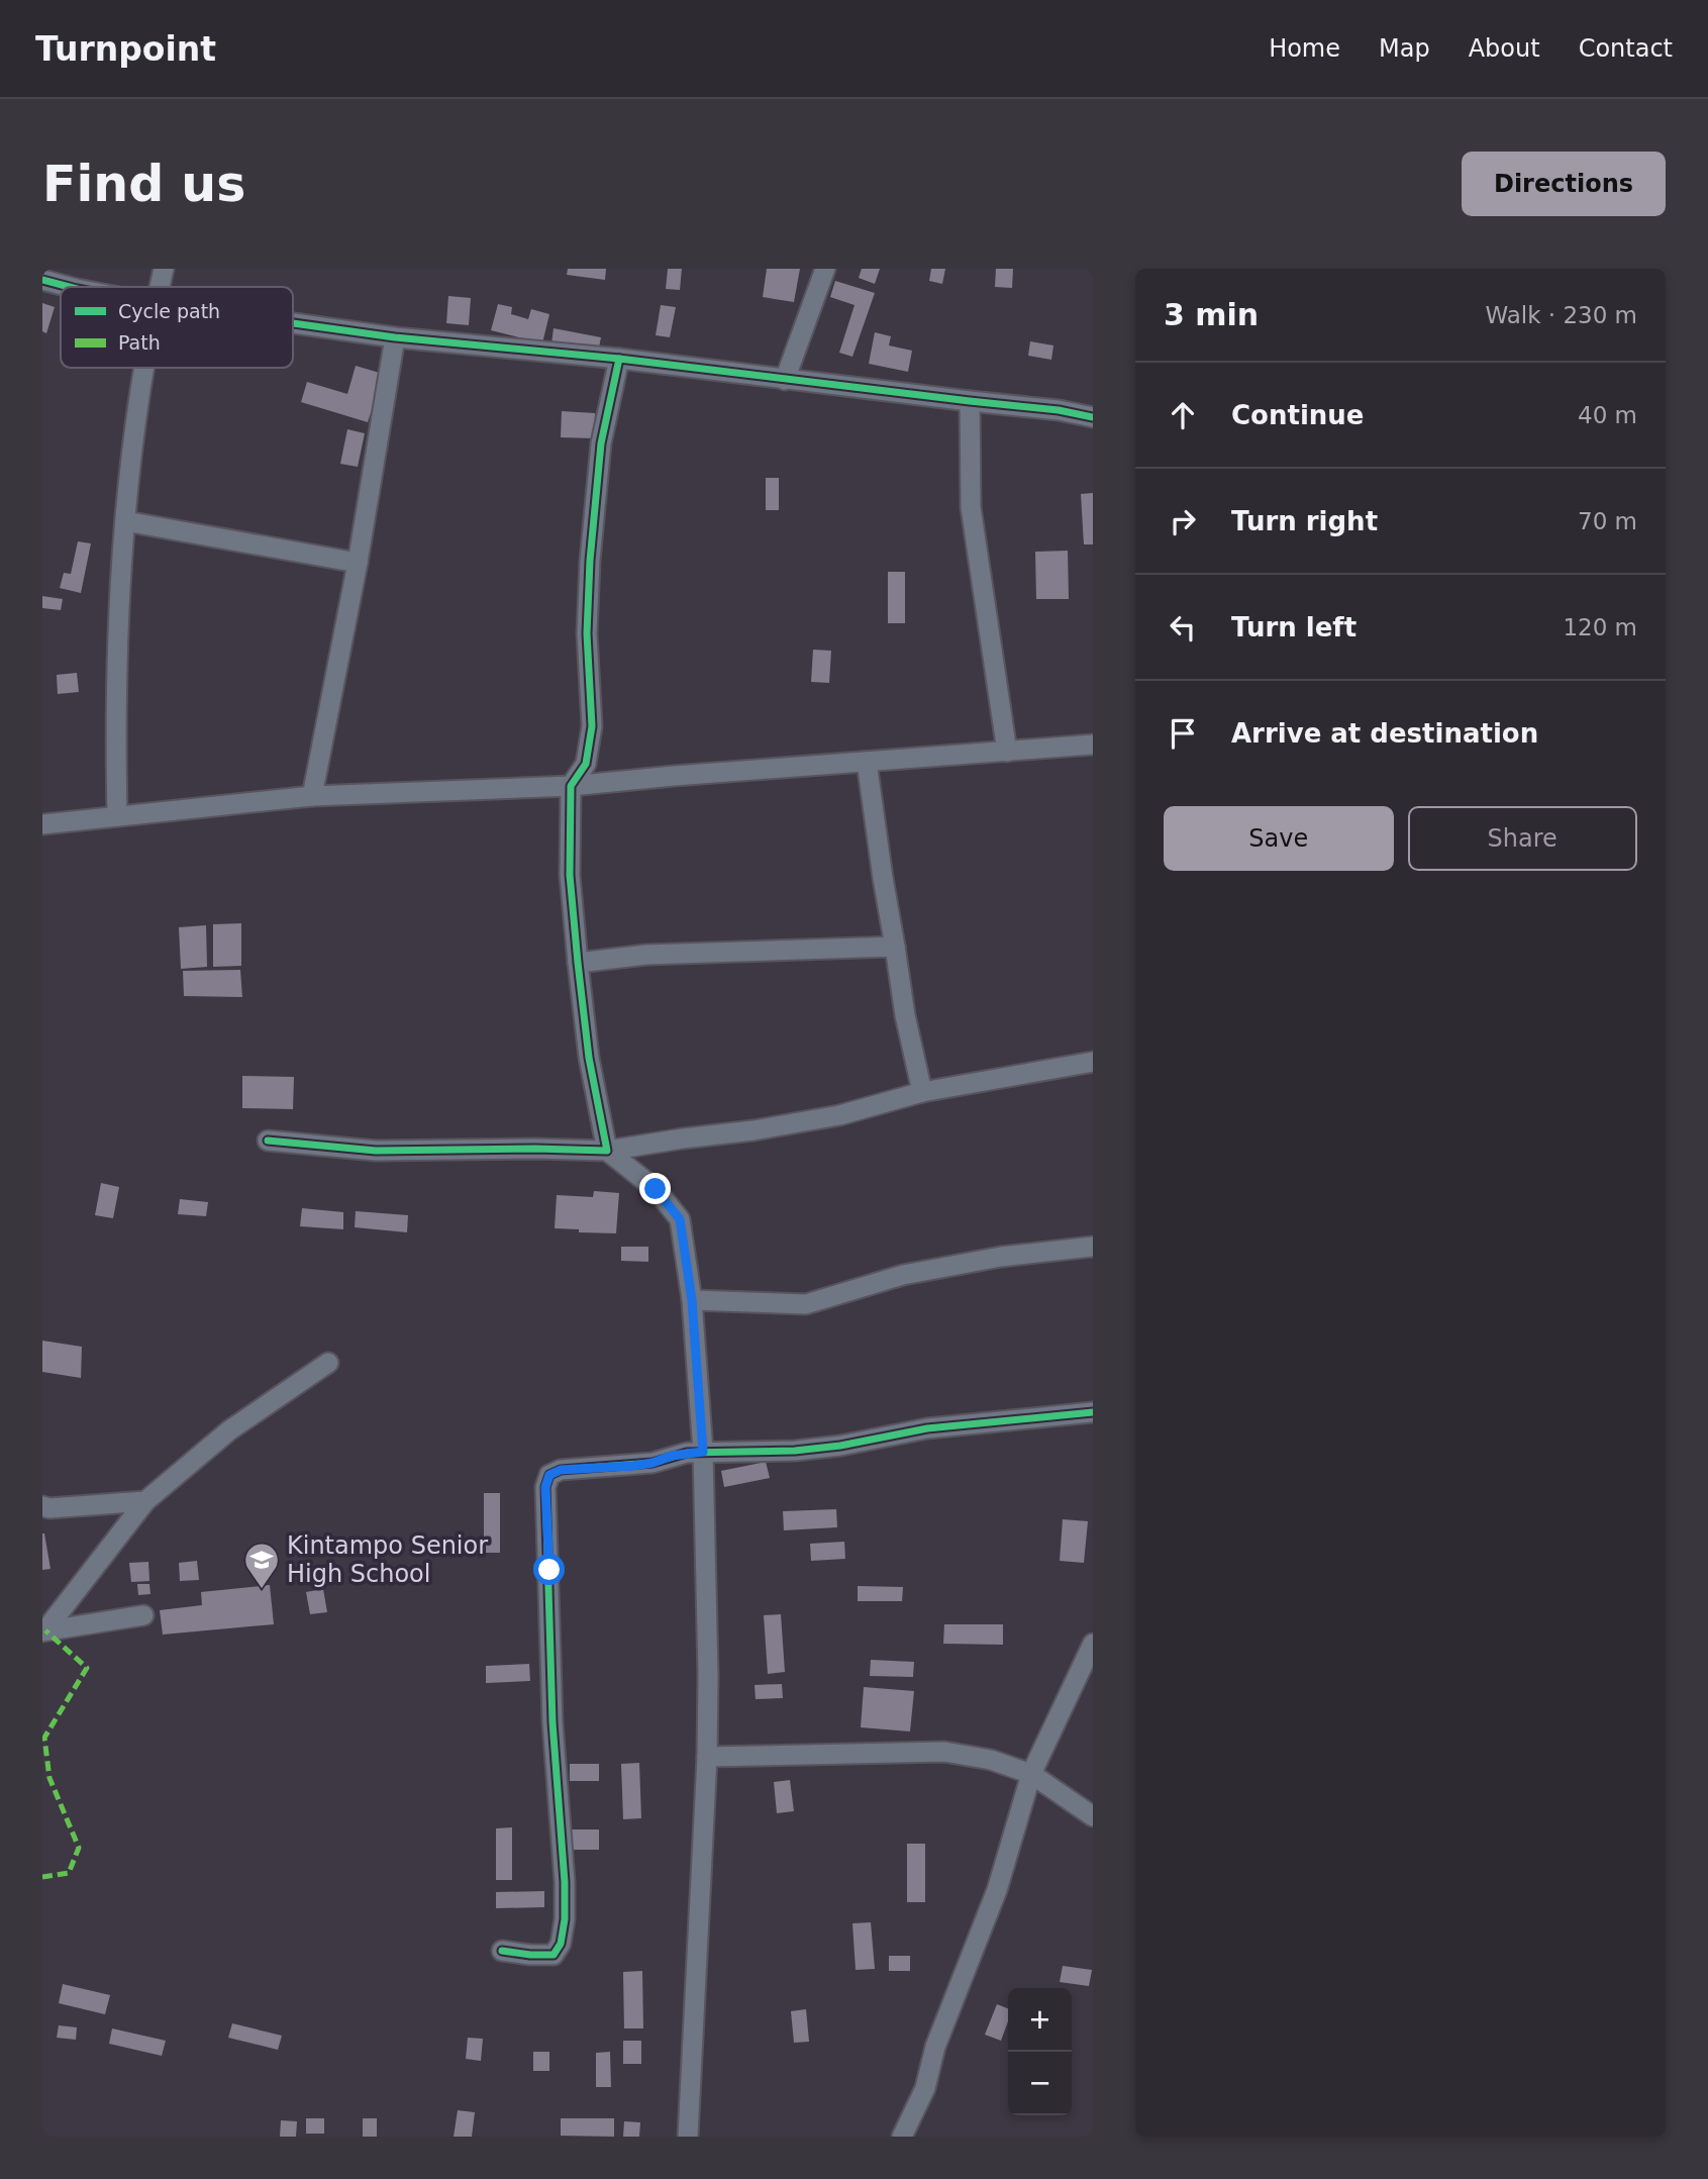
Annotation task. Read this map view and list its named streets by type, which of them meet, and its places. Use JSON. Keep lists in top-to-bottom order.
{
  "places": {
    "school or university": ["Kintampo Senior High School"]
  },
  "legend": ["Cycle path", "Path"],
  "page": {
    "header": "Turnpoint",
    "nav": [
      "Home",
      "Map",
      "About",
      "Contact"
    ],
    "buttons": [
      "Directions",
      ["Save", "Share"]
    ],
    "title": "Find us",
    "heading": ["3 min", "Walk · 230 m"],
    "list": [
      ["Continue", "40 m"],
      ["Turn right", "70 m"],
      ["Turn left", "120 m"],
      "Arrive at destination"
    ],
    "map_buttons": ["+", "−"]
  }
}
